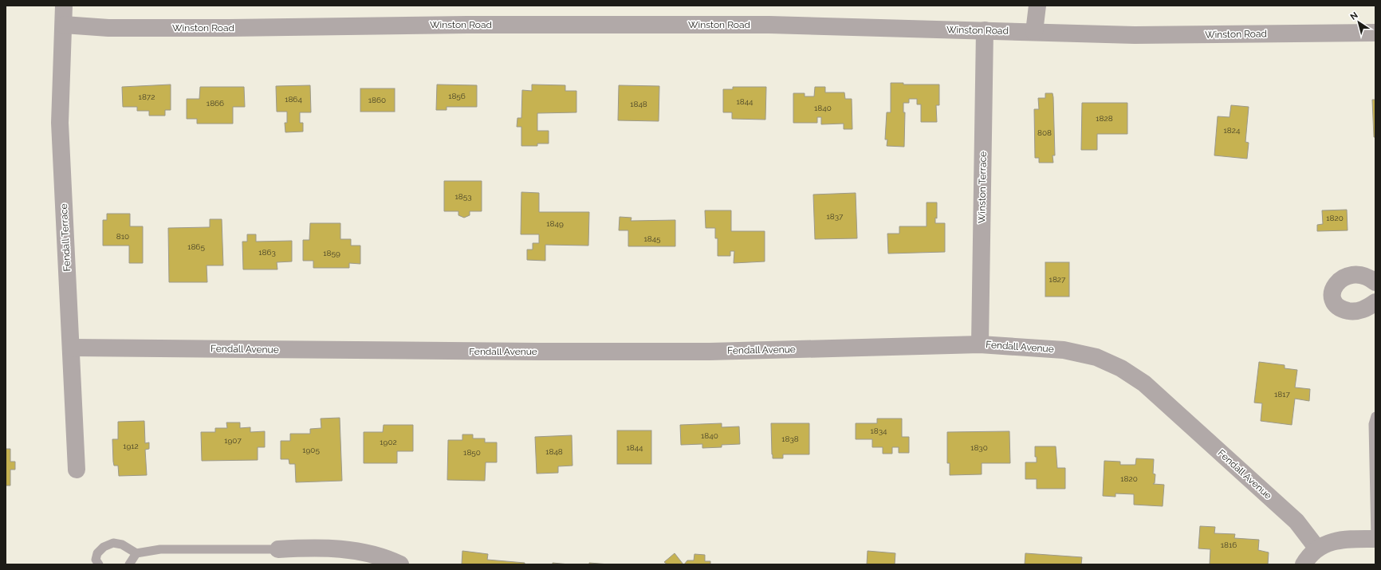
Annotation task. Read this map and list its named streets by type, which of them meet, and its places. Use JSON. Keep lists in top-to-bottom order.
{
  "streets": {
    "street": [
      "Winston Road",
      "Winston Terrace",
      "Fendall Terrace",
      "Fendall Avenue"
    ]
  },
  "crossings": [
    ["Winston Road", "Winston Terrace"],
    ["Winston Road", "Fendall Terrace"],
    ["Winston Terrace", "Fendall Avenue"],
    ["Fendall Terrace", "Fendall Avenue"]
  ],
  "house_numbers": [
    "1856",
    "1872",
    "1864",
    "1860",
    "1844",
    "1866",
    "1848",
    "1840",
    "1828",
    "1824",
    "808",
    "1853",
    "1837",
    "1820",
    "1849",
    "810",
    "1845",
    "1865",
    "1863",
    "1859",
    "1827",
    "1817",
    "1834",
    "1840",
    "1838",
    "1907",
    "1902",
    "1912",
    "1844",
    "1830",
    "1905",
    "1848",
    "1850",
    "1820",
    "1816"
  ],
  "north": "top left"
}
